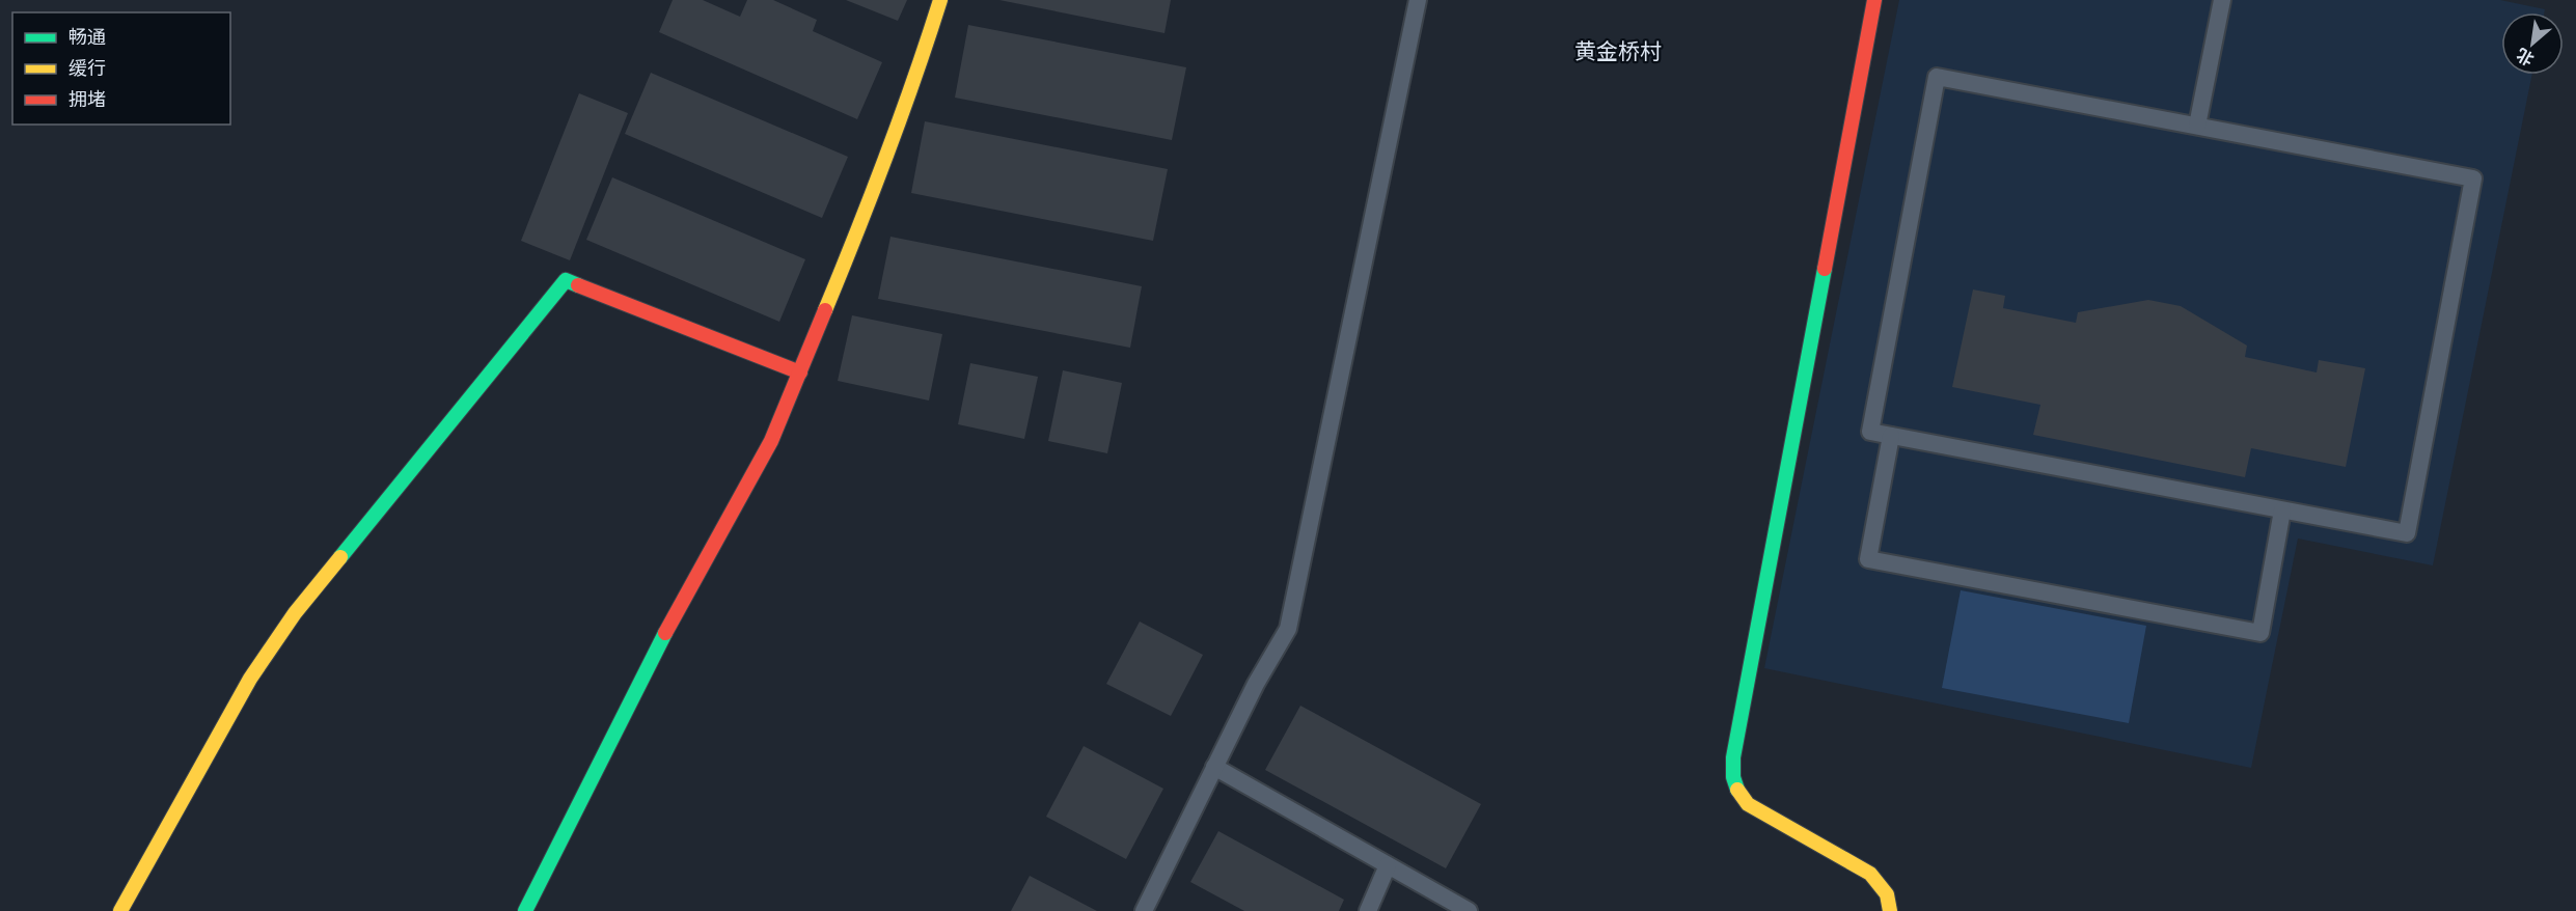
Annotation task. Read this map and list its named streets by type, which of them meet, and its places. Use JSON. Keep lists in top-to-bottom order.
{
  "districts": ["黄金桥村"],
  "legend": ["畅通", "缓行", "拥堵"],
  "north": "bottom left"
}
